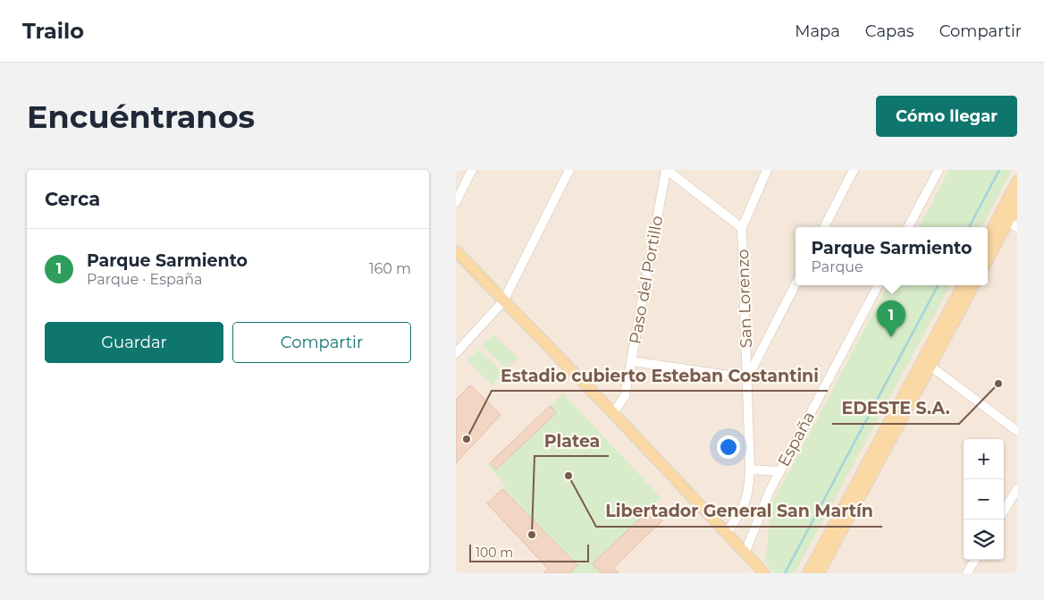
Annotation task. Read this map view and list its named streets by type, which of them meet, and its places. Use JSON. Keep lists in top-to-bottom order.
{
  "streets": {
    "street": ["Paso del Portillo", "San Lorenzo", "España"]
  },
  "places": [
    "EDESTE S.A.",
    "Estadio cubierto Esteban Costantini",
    "Libertador General San Martín",
    "Platea"
  ],
  "scale_bar": "100 m",
  "page": {
    "header": "Trailo",
    "nav": ["Mapa", "Capas", "Compartir"],
    "buttons": [
      "Cómo llegar",
      ["Guardar", "Compartir"]
    ],
    "title": "Encuéntranos",
    "heading": "Cerca",
    "popup": ["Parque Sarmiento", "Parque"],
    "list": [
      {
        "mark": "1",
        "name": "Parque Sarmiento",
        "note": "Parque · España",
        "value": "160 m"
      }
    ],
    "pins": "1",
    "map_buttons": ["+", "−"],
    "scale": "100 m"
  }
}
